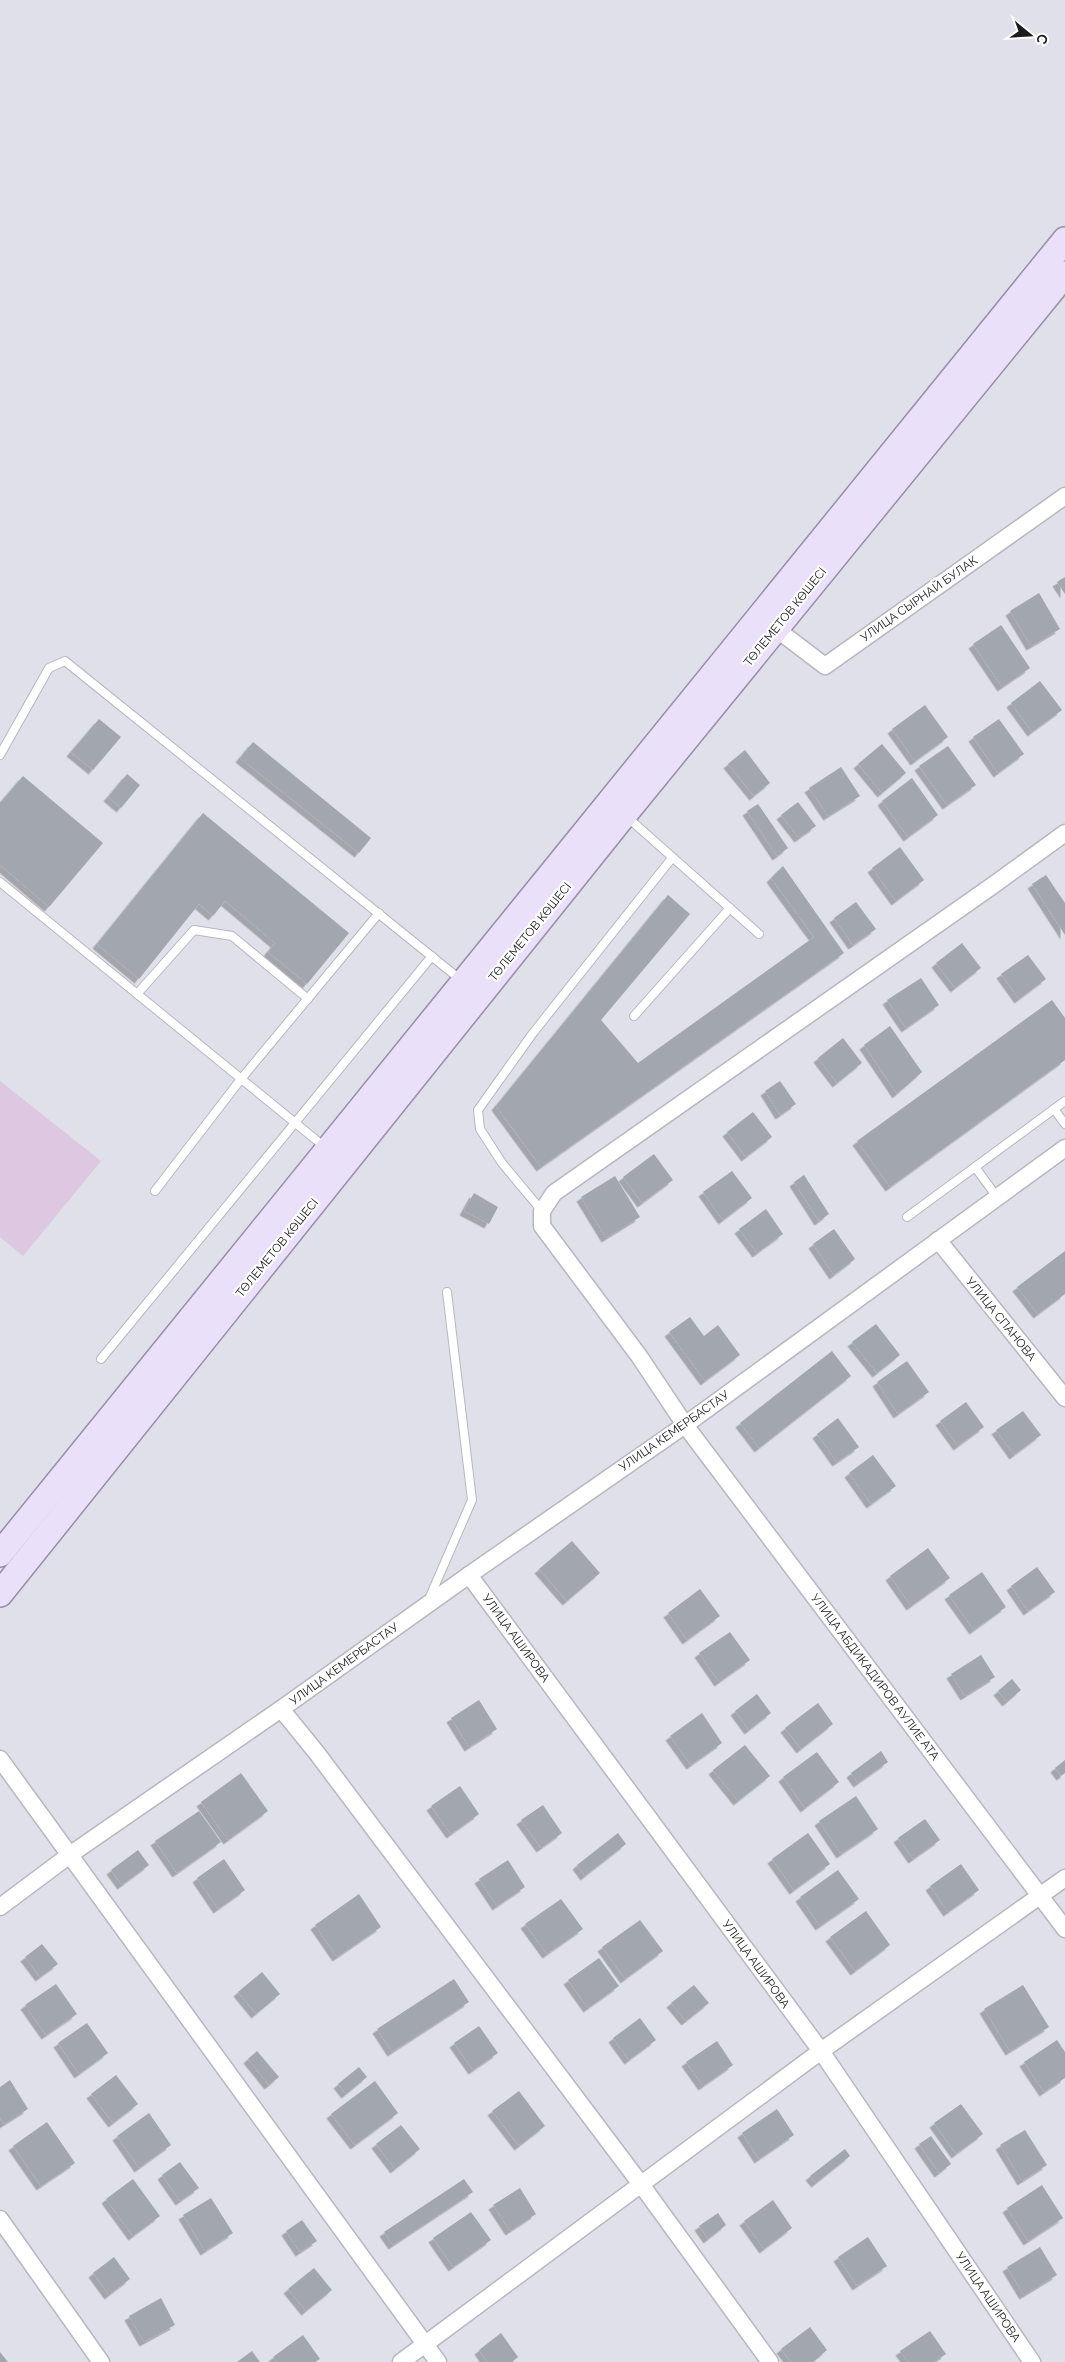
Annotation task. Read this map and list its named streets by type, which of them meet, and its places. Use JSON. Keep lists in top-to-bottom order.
{
  "streets": {
    "main road": ["ТӨЛЕМЕТОВ КӨШЕСІ"],
    "street": [
      "УЛИЦА СЫРНАЙ БУЛАК",
      "УЛИЦА СПАНОВА",
      "УЛИЦА КЕМЕРБАСТАУ",
      "УЛИЦА АШИРОВА",
      "УЛИЦА АБДИКАДИРОВ АУЛИЕ АТА"
    ]
  },
  "crossings": [
    ["УЛИЦА СЫРНАЙ БУЛАК", "ТӨЛЕМЕТОВ КӨШЕСІ"],
    ["УЛИЦА СПАНОВА", "УЛИЦА КЕМЕРБАСТАУ"],
    ["УЛИЦА КЕМЕРБАСТАУ", "УЛИЦА АШИРОВА"],
    ["УЛИЦА КЕМЕРБАСТАУ", "УЛИЦА АБДИКАДИРОВ АУЛИЕ АТА"]
  ],
  "north": "right"
}
